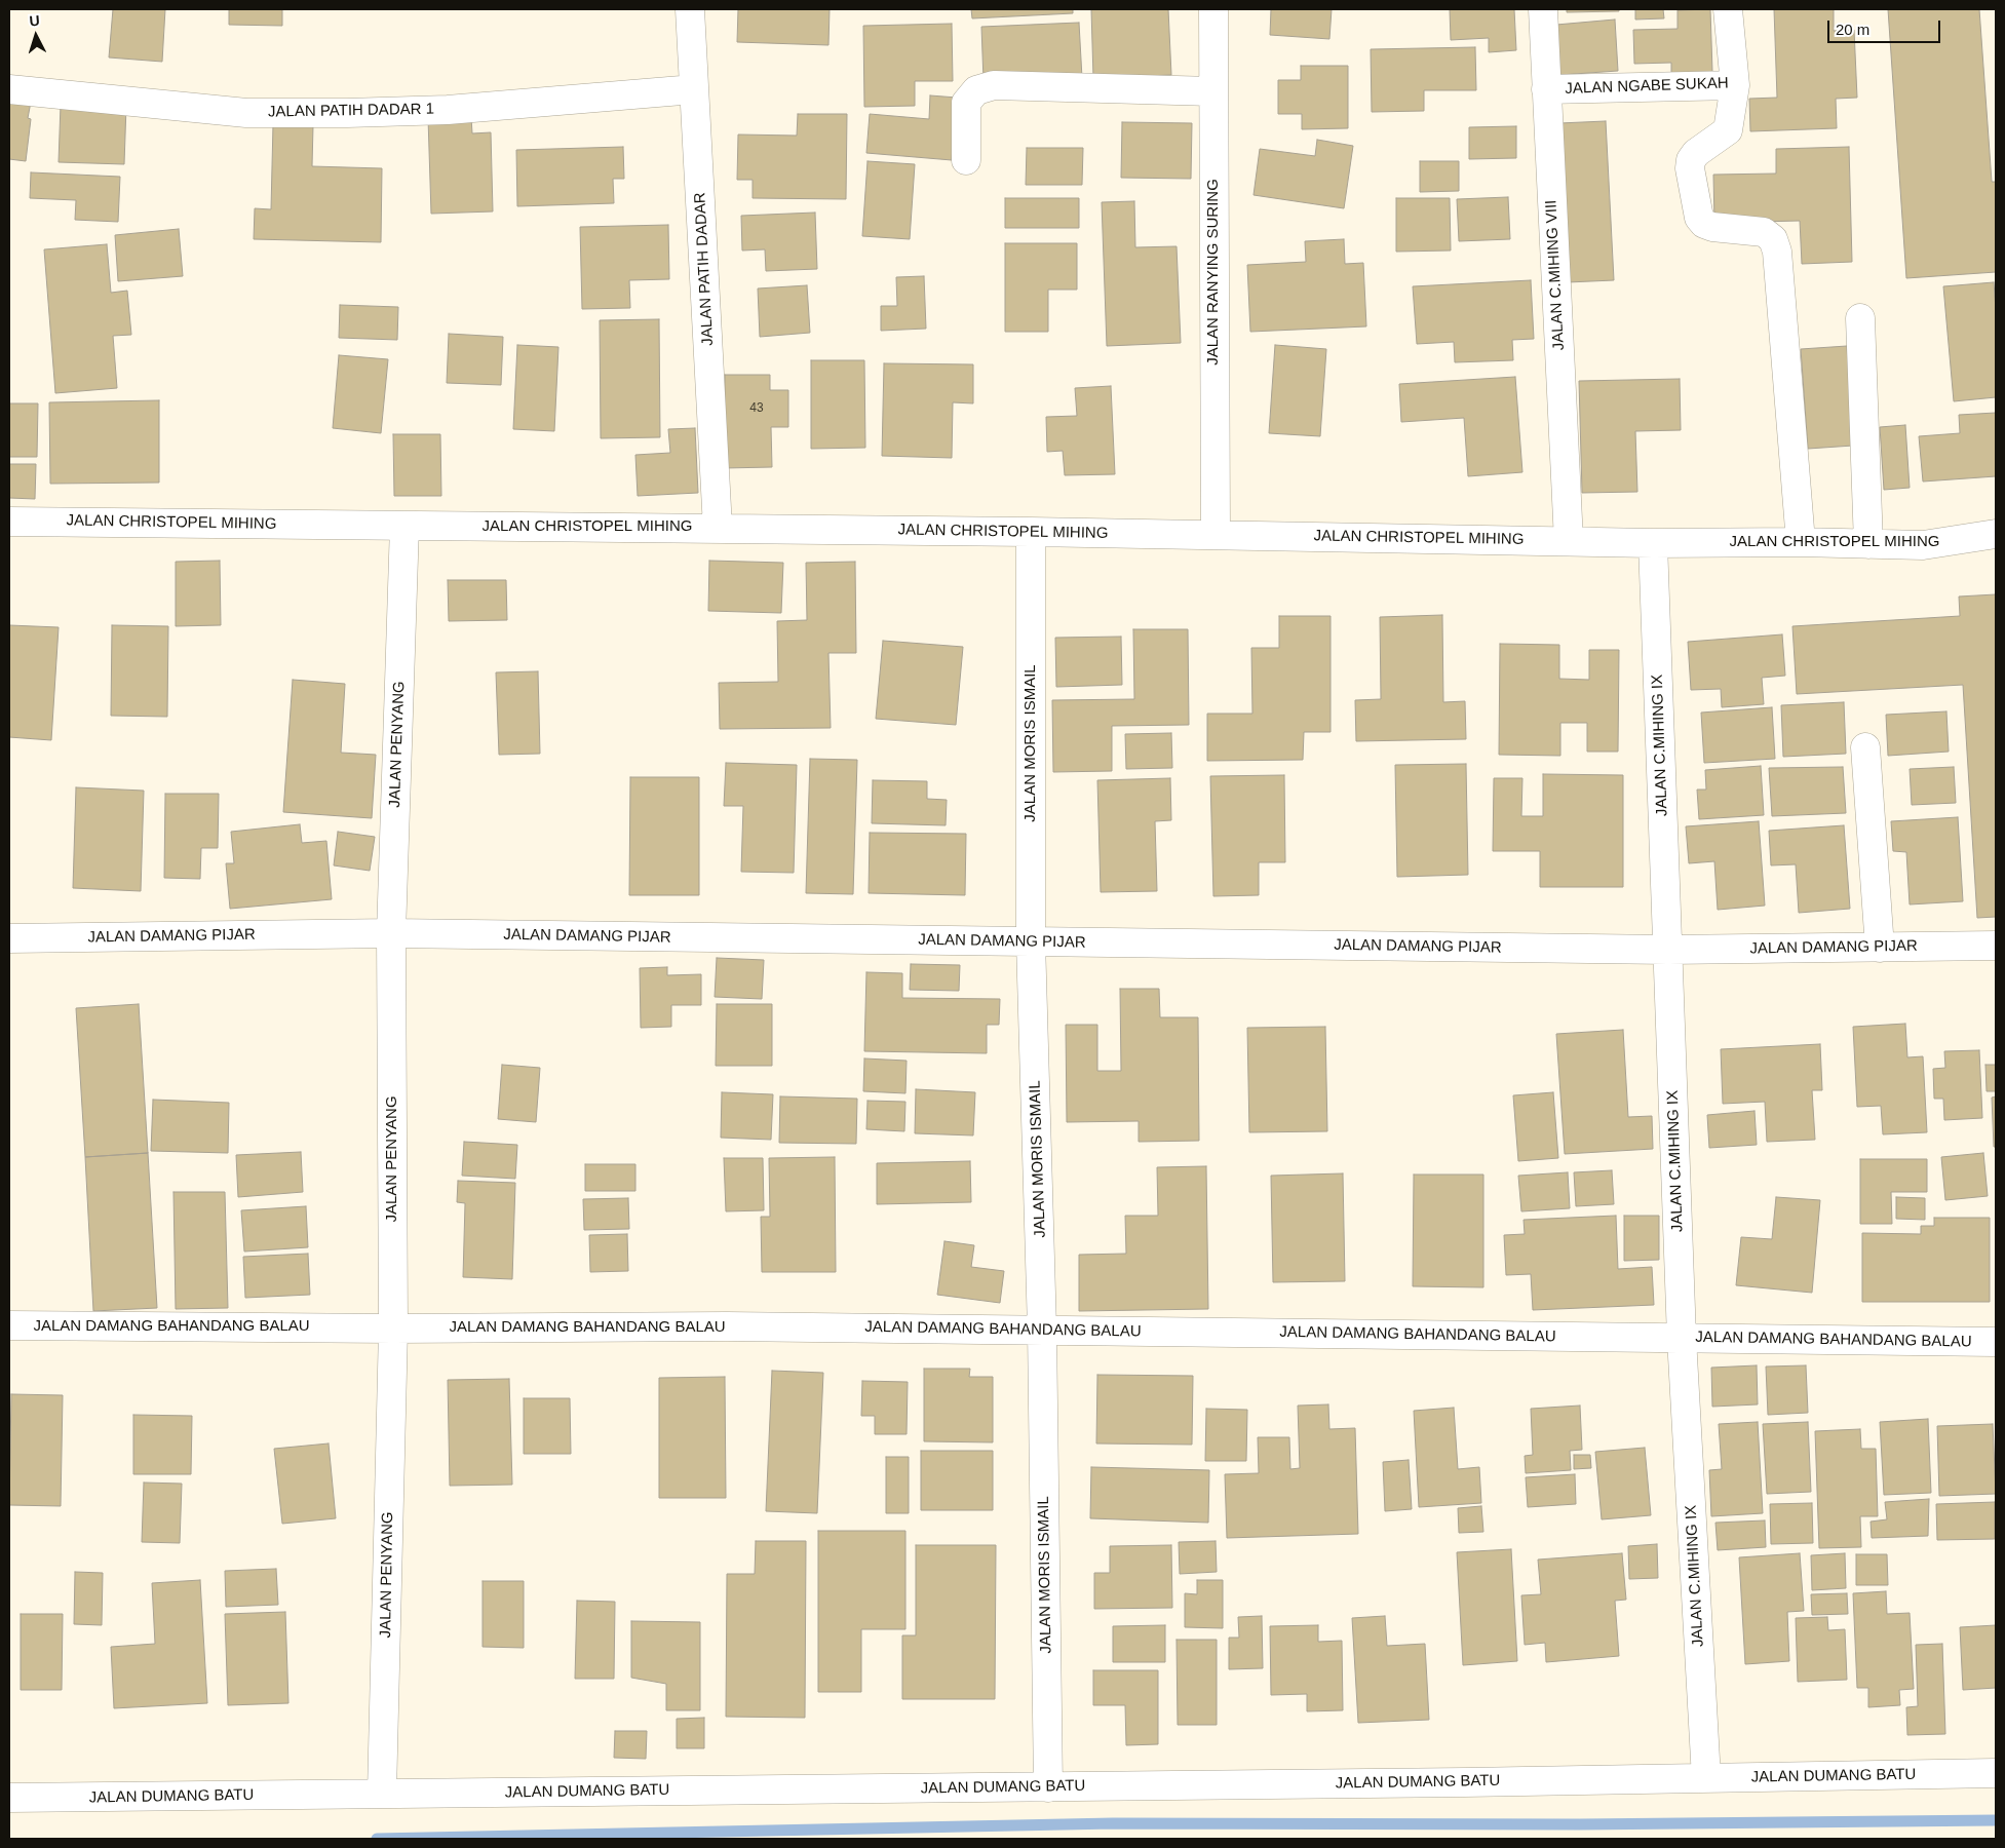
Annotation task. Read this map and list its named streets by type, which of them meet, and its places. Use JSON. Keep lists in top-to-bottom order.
{
  "streets": {
    "street": [
      "JALAN NGABE SUKAH",
      "JALAN PATIH DADAR 1",
      "JALAN PATIH DADAR",
      "JALAN RANYING SURING",
      "JALAN C.MIHING VIII",
      "JALAN CHRISTOPEL MIHING",
      "JALAN MORIS ISMAIL",
      "JALAN PENYANG",
      "JALAN C.MIHING IX",
      "JALAN DAMANG PIJAR",
      "JALAN DAMANG BAHANDANG BALAU",
      "JALAN DUMANG BATU"
    ]
  },
  "crossings": [
    ["JALAN NGABE SUKAH", "JALAN C.MIHING VIII"],
    ["JALAN PATIH DADAR 1", "JALAN PATIH DADAR"],
    ["JALAN PATIH DADAR", "JALAN CHRISTOPEL MIHING"],
    ["JALAN RANYING SURING", "JALAN CHRISTOPEL MIHING"],
    ["JALAN C.MIHING VIII", "JALAN CHRISTOPEL MIHING"],
    ["JALAN CHRISTOPEL MIHING", "JALAN MORIS ISMAIL"],
    ["JALAN CHRISTOPEL MIHING", "JALAN PENYANG"],
    ["JALAN CHRISTOPEL MIHING", "JALAN C.MIHING IX"],
    ["JALAN MORIS ISMAIL", "JALAN DAMANG PIJAR"],
    ["JALAN MORIS ISMAIL", "JALAN DAMANG BAHANDANG BALAU"],
    ["JALAN MORIS ISMAIL", "JALAN DUMANG BATU"],
    ["JALAN PENYANG", "JALAN DAMANG PIJAR"],
    ["JALAN PENYANG", "JALAN DAMANG BAHANDANG BALAU"],
    ["JALAN PENYANG", "JALAN DUMANG BATU"],
    ["JALAN C.MIHING IX", "JALAN DAMANG PIJAR"],
    ["JALAN C.MIHING IX", "JALAN DAMANG BAHANDANG BALAU"],
    ["JALAN C.MIHING IX", "JALAN DUMANG BATU"]
  ],
  "house_numbers": ["43"],
  "scale_bar": "20 m",
  "north": "top"
}
